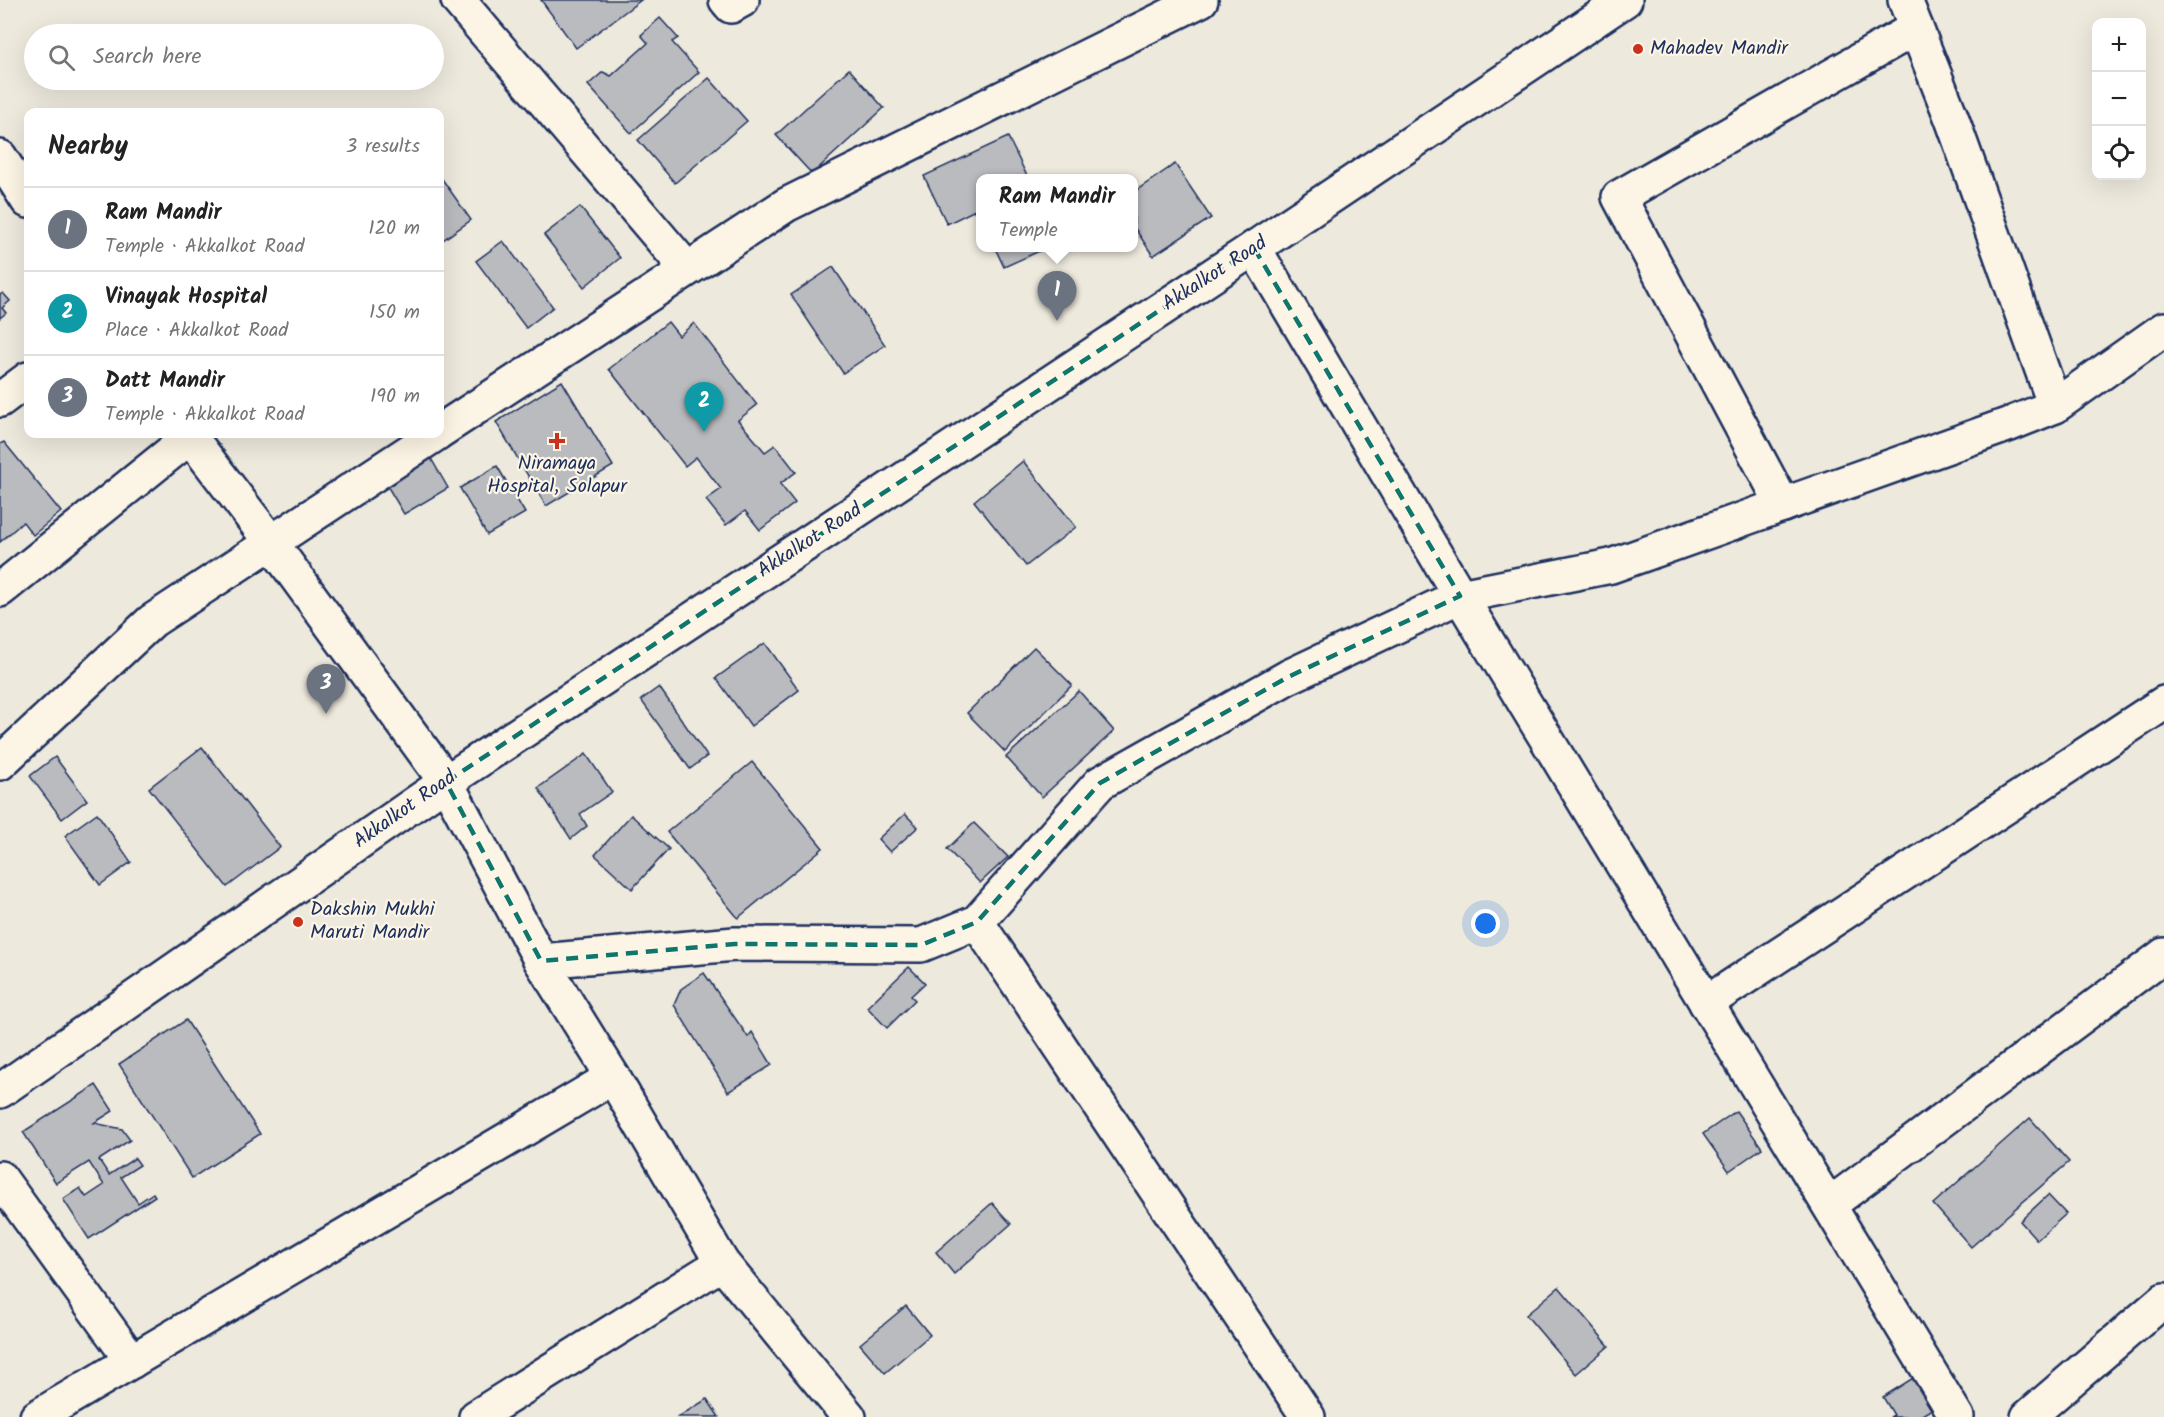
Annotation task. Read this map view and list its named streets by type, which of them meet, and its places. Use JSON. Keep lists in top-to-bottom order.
{
  "streets": {
    "street": ["Akkalkot Road"]
  },
  "places": {
    "other": ["Mahadev Mandir", "Dakshin Mukhi Maruti Mandir"],
    "health": ["Niramaya Hospital, Solapur"]
  },
  "page": {
    "map_buttons": ["+", "−"],
    "search": "Search here",
    "heading": ["Nearby", "3 results"],
    "popup": ["Ram Mandir", "Temple"],
    "list": [
      {
        "mark": "1",
        "name": "Ram Mandir",
        "note": "Temple · Akkalkot Road",
        "value": "120 m"
      },
      {
        "mark": "2",
        "name": "Vinayak Hospital",
        "note": "Place · Akkalkot Road",
        "value": "150 m"
      },
      {
        "mark": "3",
        "name": "Datt Mandir",
        "note": "Temple · Akkalkot Road",
        "value": "190 m"
      }
    ],
    "pins": ["1", "2", "3"]
  }
}
